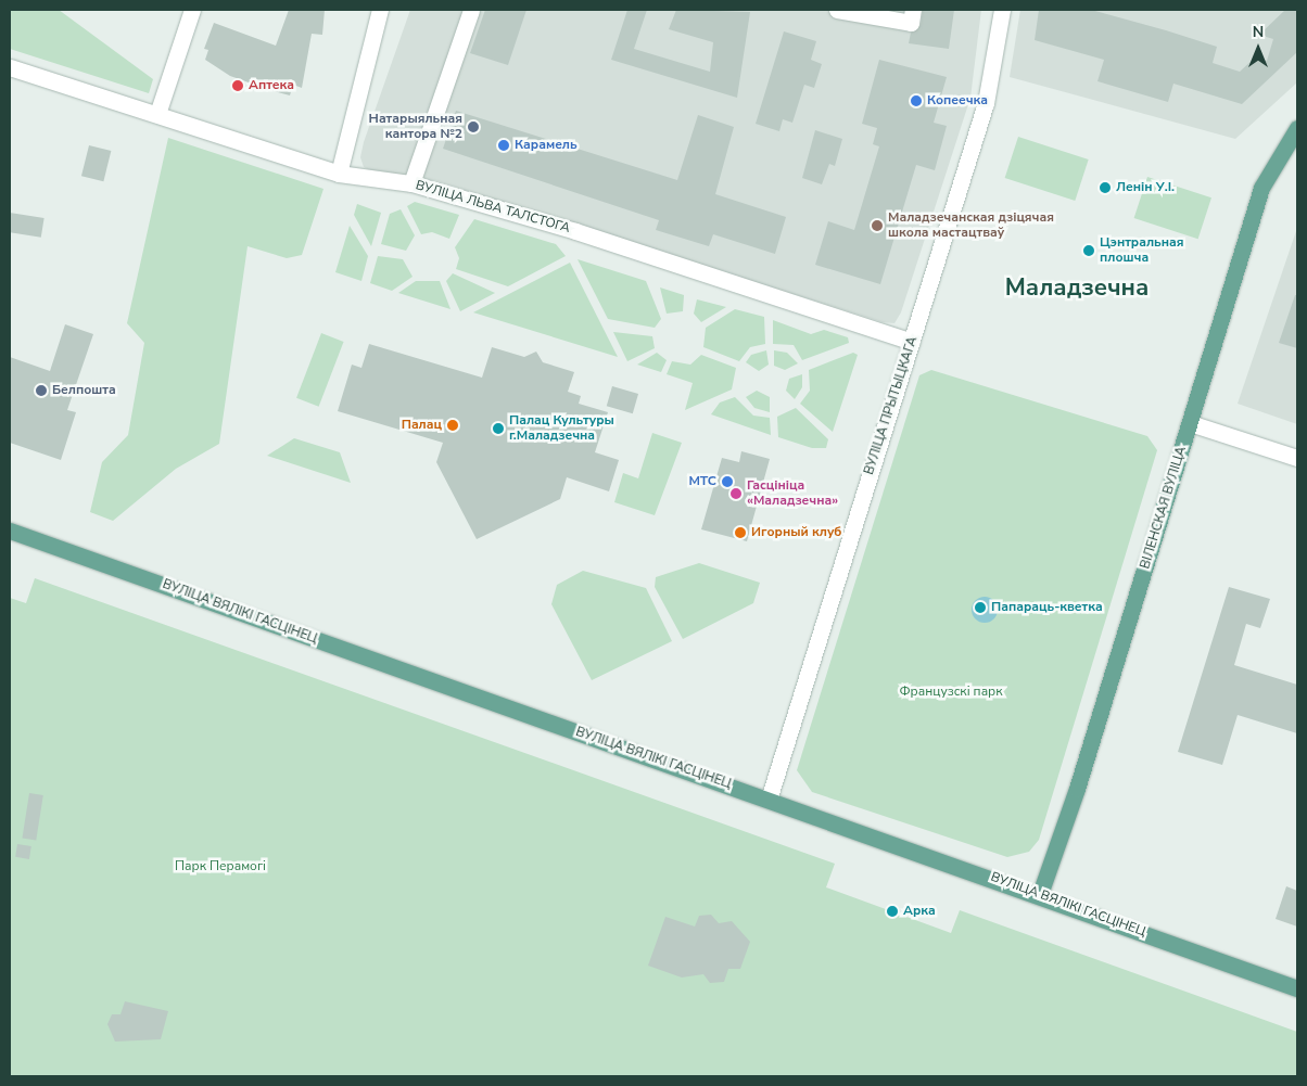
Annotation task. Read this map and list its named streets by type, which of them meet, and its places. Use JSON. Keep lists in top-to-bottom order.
{
  "streets": {
    "main road": ["ВІЛЕНСКАЯ ВУЛІЦА", "ВУЛІЦА ВЯЛІКІ ГАСЦІНЕЦ"],
    "street": ["ВУЛІЦА ЛЬВА ТАЛСТОГА", "ВУЛІЦА ПРЫТЫЦКАГА"]
  },
  "crossings": [
    ["ВУЛІЦА ЛЬВА ТАЛСТОГА", "ВУЛІЦА ПРЫТЫЦКАГА"],
    ["ВУЛІЦА ПРЫТЫЦКАГА", "ВУЛІЦА ВЯЛІКІ ГАСЦІНЕЦ"],
    ["ВІЛЕНСКАЯ ВУЛІЦА", "ВУЛІЦА ВЯЛІКІ ГАСЦІНЕЦ"]
  ],
  "districts": ["Маладзечна"],
  "parks": ["Французскі парк", "Парк Перамогі"],
  "places": [
    "Аптека",
    "Копеечка",
    "Натарыяльная кантора №2",
    "Карамель",
    "Ленін У.І.",
    "Маладзечанская дзіцячая школа мастацтваў",
    "Цэнтральная плошча",
    "Белпошта",
    "Палац",
    "Палац Культуры г.Маладзечна",
    "МТС",
    "Гасцініца «Маладзечна»",
    "Игорный клуб",
    "Папараць-кветка",
    "Арка"
  ],
  "north": "top"
}
